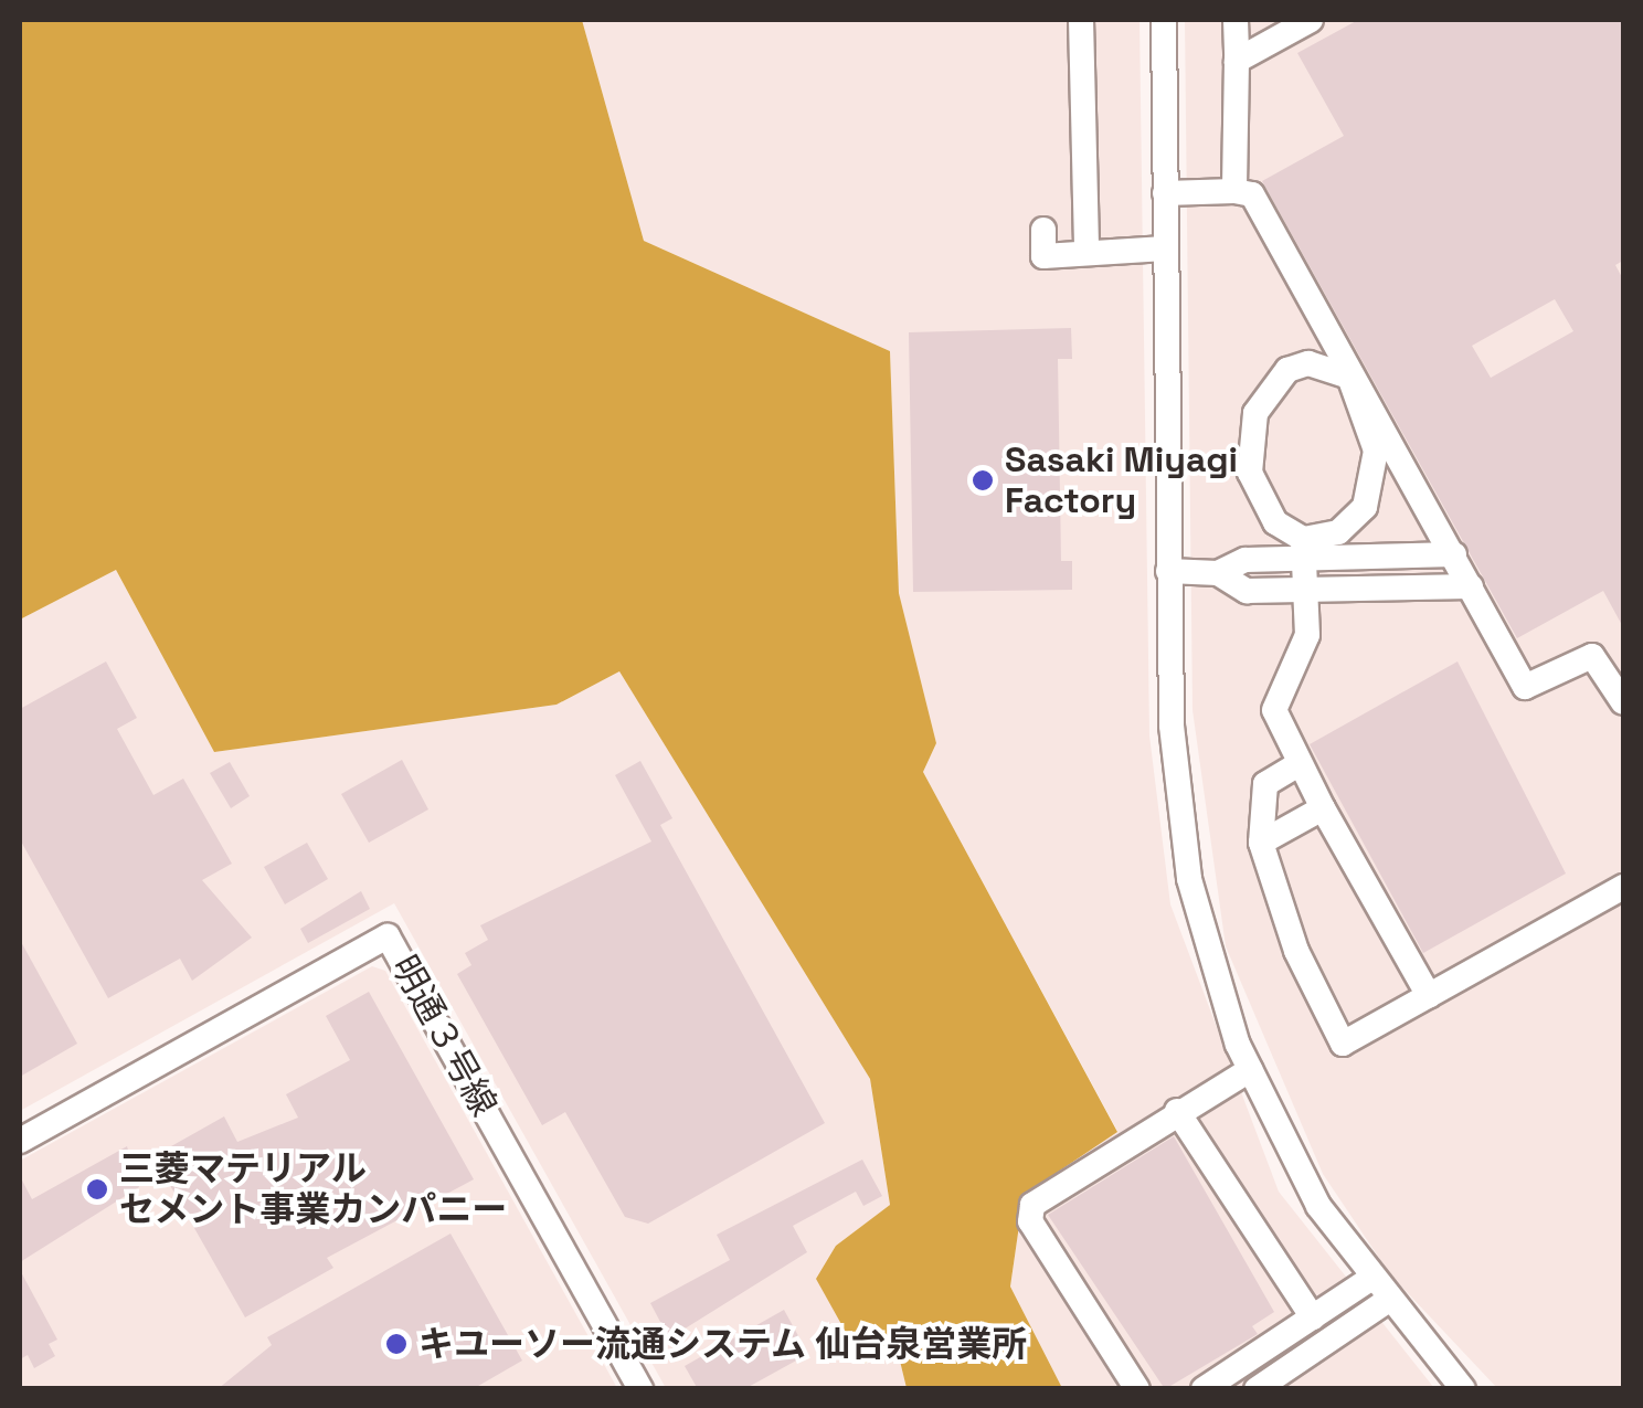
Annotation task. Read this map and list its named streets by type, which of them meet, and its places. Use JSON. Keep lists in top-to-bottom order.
{
  "streets": {
    "street": ["明通３号線"]
  },
  "places": ["Sasaki Miyagi Factory", "三菱マテリアル セメント事業カンパニー", "キユーソー流通システム 仙台泉営業所"]
}
